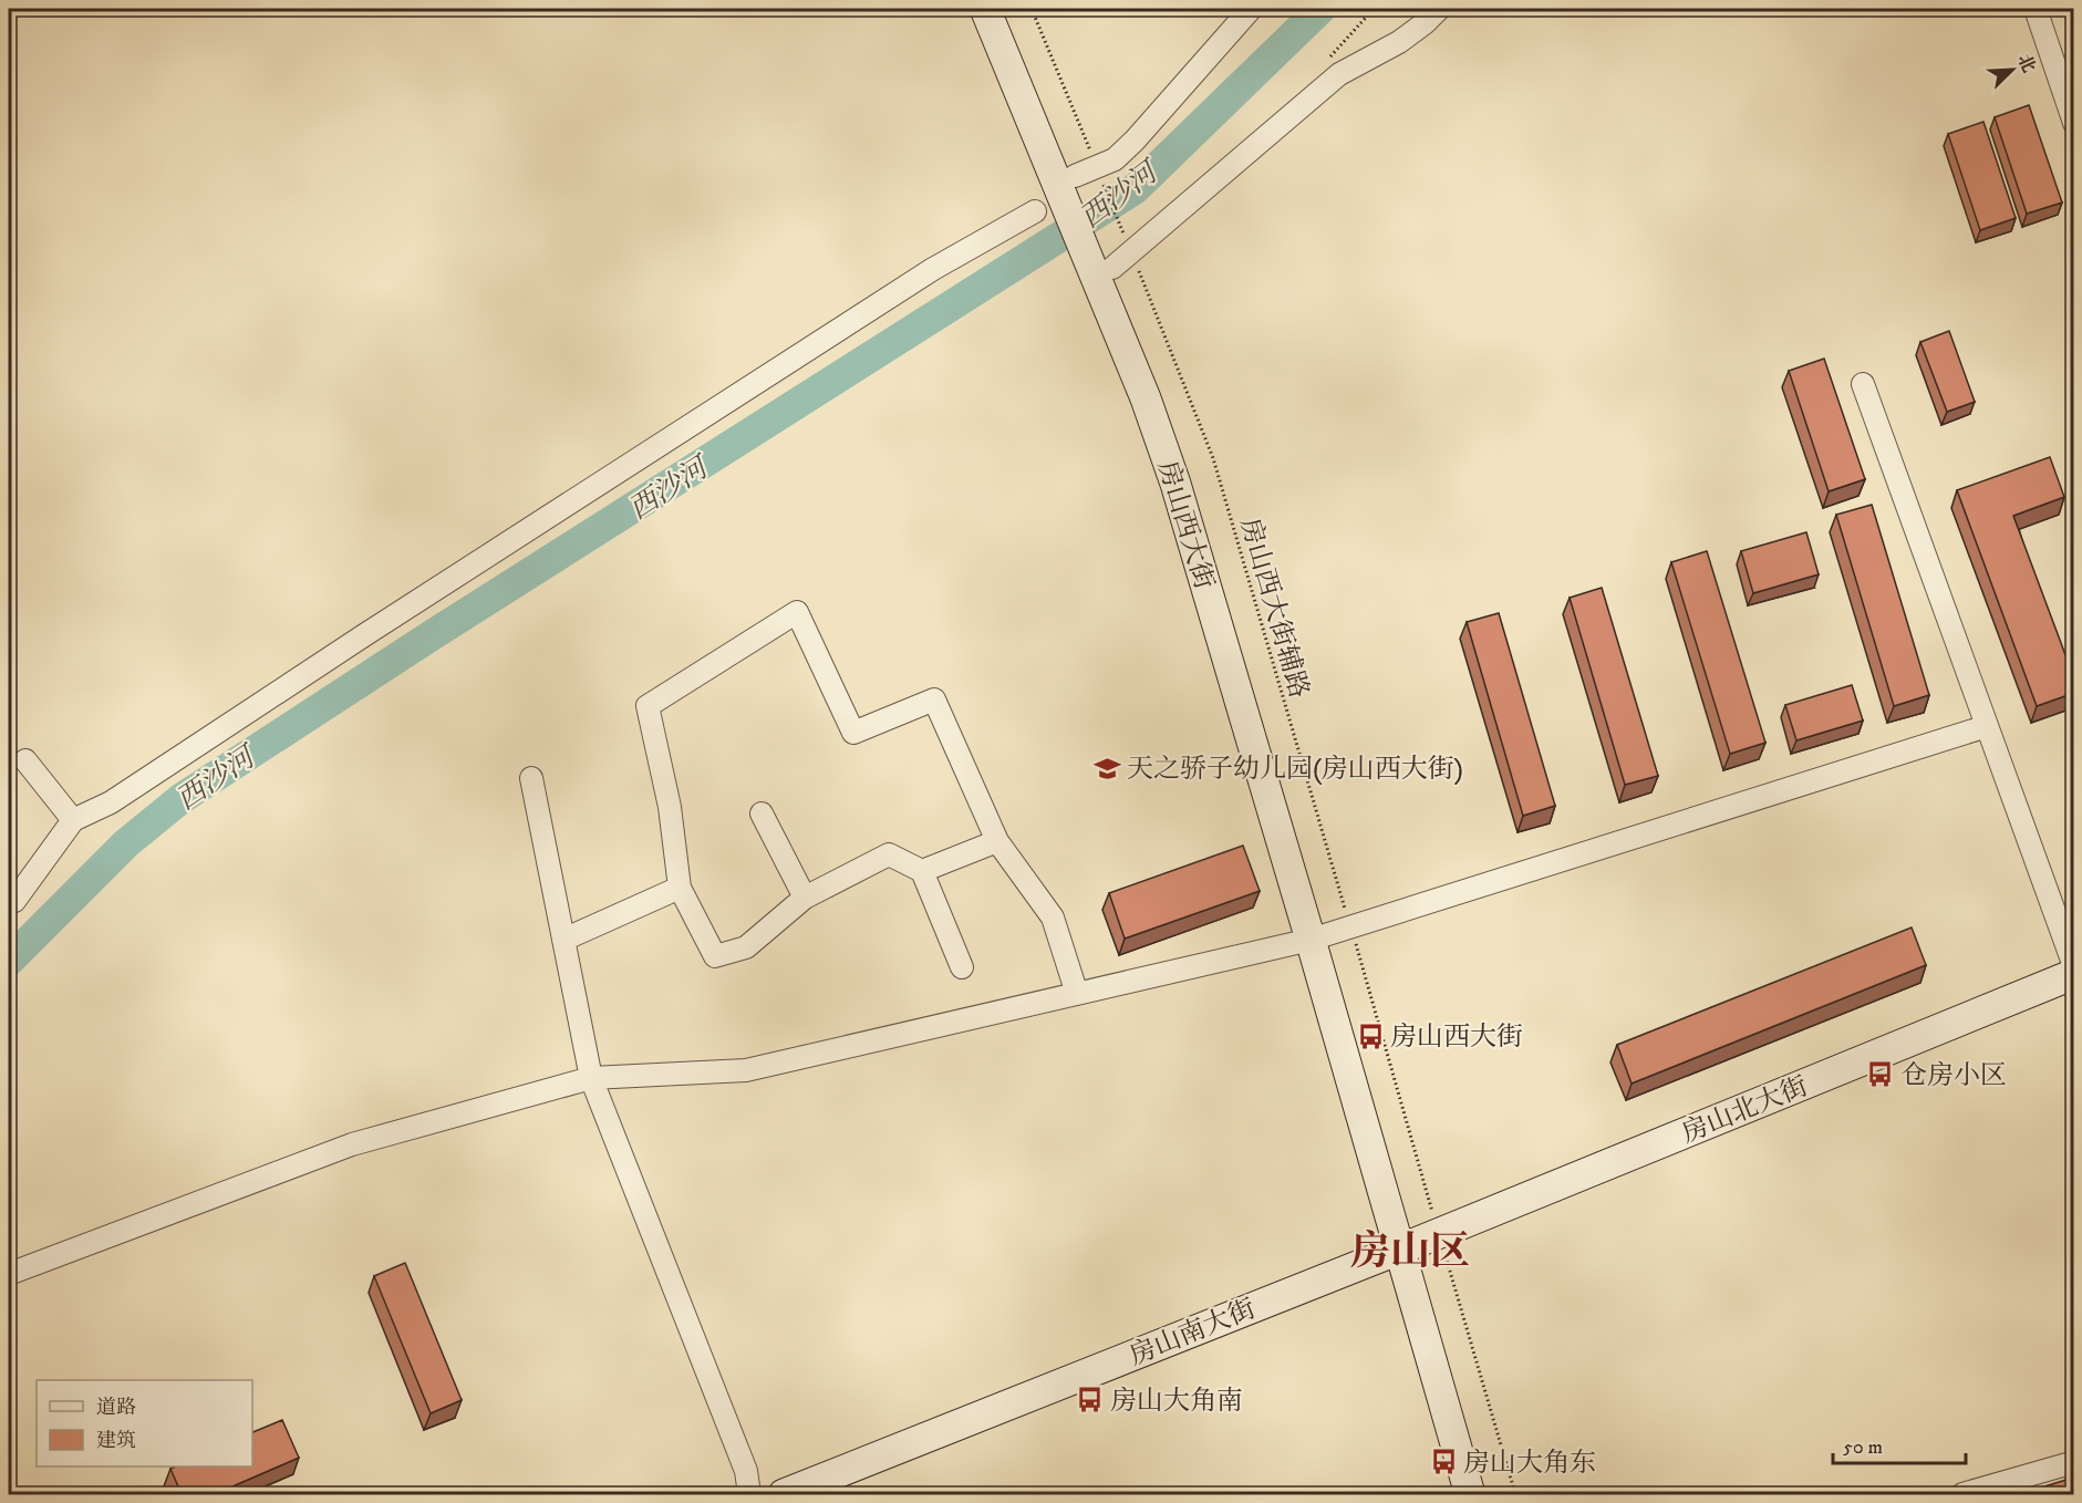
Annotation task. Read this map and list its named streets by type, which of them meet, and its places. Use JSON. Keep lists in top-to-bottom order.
{
  "streets": {
    "main road": ["房山西大街", "房山北大街", "房山南大街"],
    "path": ["房山西大街辅路"]
  },
  "crossings": [
    ["房山西大街", "房山西大街辅路"],
    ["房山西大街", "房山北大街"],
    ["房山西大街", "房山南大街"],
    ["房山西大街辅路", "房山北大街"],
    ["房山西大街辅路", "房山南大街"],
    ["房山北大街", "房山南大街"]
  ],
  "districts": ["房山区"],
  "water": ["西沙河"],
  "places": {
    "school or university": ["天之骄子幼儿园(房山西大街)"],
    "bus stop": [
      "房山西大街",
      "仓房小区",
      "房山大角南",
      "房山大角东"
    ]
  },
  "legend": ["道路", "建筑"],
  "scale_bar": "50 m",
  "north": "top right"
}
